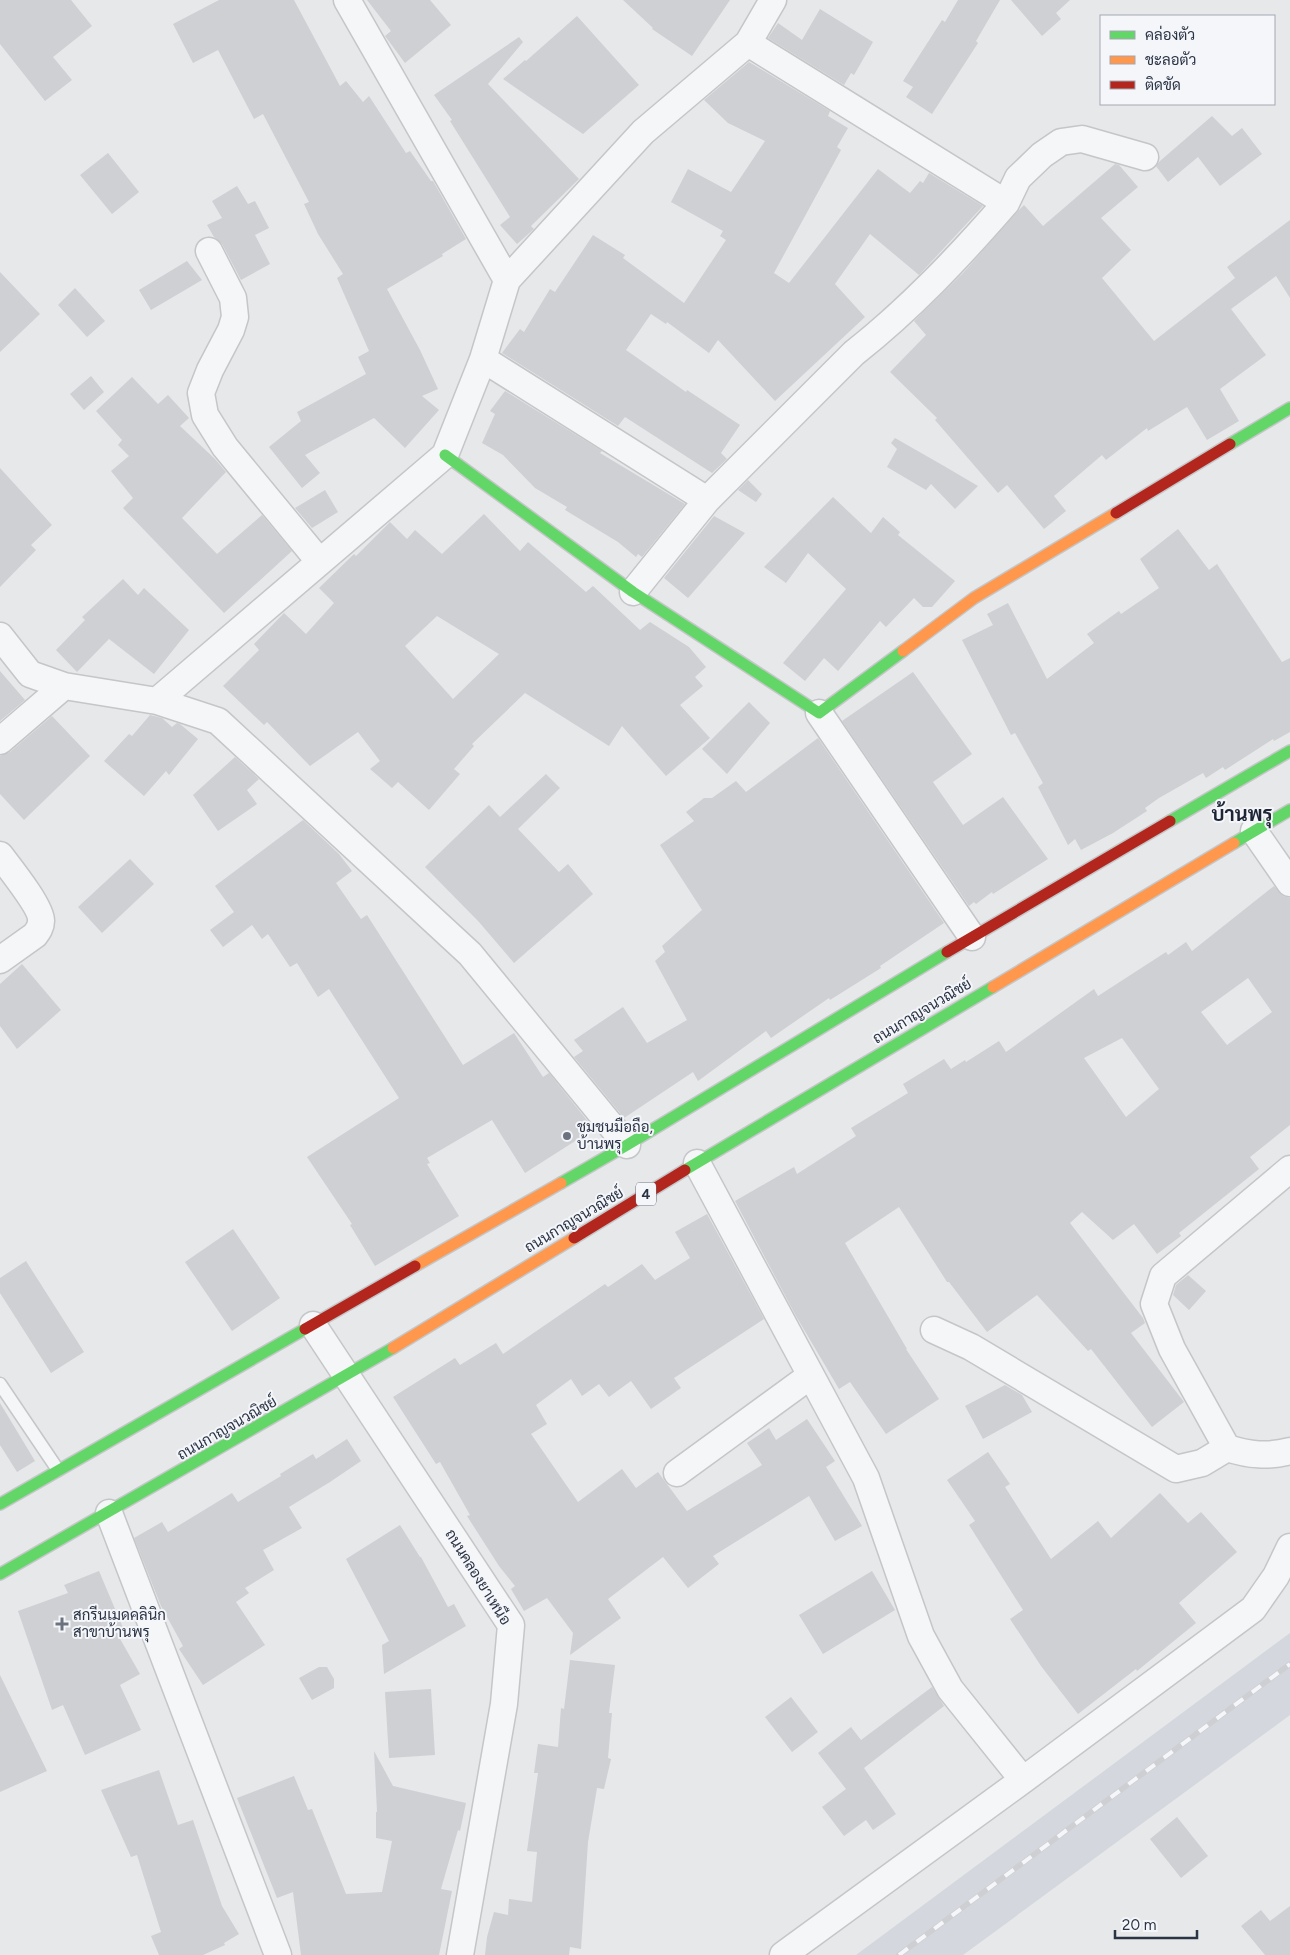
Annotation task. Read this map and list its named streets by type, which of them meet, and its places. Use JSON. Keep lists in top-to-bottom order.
{
  "streets": {
    "main road": ["ถนนกาญจนวณิชย์", "4"],
    "street": ["ถนนคลองยาเหนือ"]
  },
  "crossings": [
    ["ถนนกาญจนวณิชย์", "ถนนคลองยาเหนือ"]
  ],
  "districts": ["บ้านพรุ"],
  "places": {
    "other": ["ชุมชนมือถือ, บ้านพรุ"],
    "health": ["สกรีนเมดคลินิก สาขาบ้านพรุ"]
  },
  "legend": ["คล่องตัว", "ชะลอตัว", "ติดขัด"],
  "scale_bar": "20 m"
}
